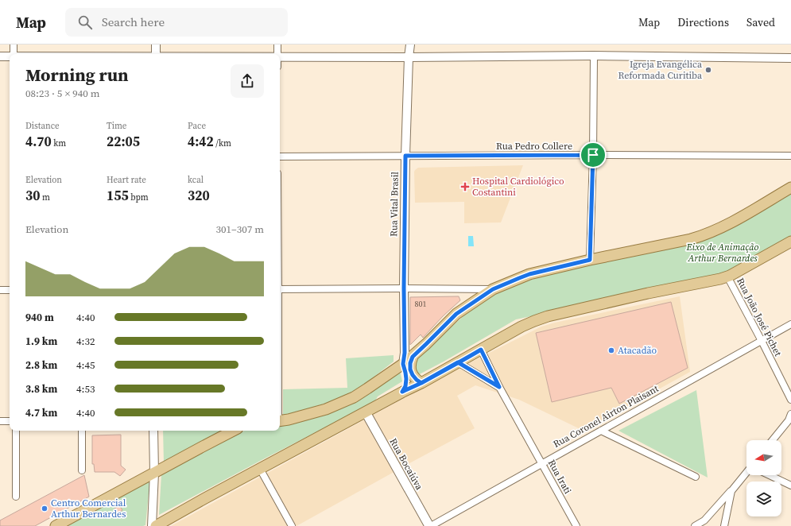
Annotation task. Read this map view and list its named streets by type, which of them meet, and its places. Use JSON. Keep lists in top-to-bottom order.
{
  "streets": {
    "main road": ["Rua Bocaiúva"],
    "street": [
      "Rua Pedro Collere",
      "Rua Vital Brasil",
      "Rua João José Pichet",
      "Rua Coronel Airton Plaisant",
      "Rua Irati"
    ]
  },
  "crossings": [
    ["Rua Pedro Collere", "Rua Vital Brasil"],
    ["Rua João José Pichet", "Rua Coronel Airton Plaisant"],
    ["Rua Coronel Airton Plaisant", "Rua Bocaiúva"],
    ["Rua Coronel Airton Plaisant", "Rua Irati"]
  ],
  "parks": ["Eixo de Animação Arthur Bernardes"],
  "places": {
    "other": ["Igreja Evangélica Reformada Curitiba", "Atacadão", "Centro Comercial Arthur Bernardes"],
    "health": ["Hospital Cardiológico Costantini"]
  },
  "house_numbers": ["801"],
  "north": "left",
  "page": {
    "header": "Map",
    "search": "Search here",
    "nav": ["Map", "Directions", "Saved"],
    "heading": ["Morning run", "08:23 · 5 × 940 m"],
    "stats": [
      ["Distance", "4.70 km"],
      ["Time", "22:05"],
      ["Pace", "4:42 /km"],
      ["Elevation", "30 m"],
      ["Heart rate", "155 bpm"],
      ["kcal", "320"]
    ],
    "chart": ["Elevation", "301–307 m"],
    "list": [
      {
        "name": "940 m",
        "note": "4:40"
      },
      {
        "name": "1.9 km",
        "note": "4:32"
      },
      {
        "name": "2.8 km",
        "note": "4:45"
      },
      {
        "name": "3.8 km",
        "note": "4:53"
      },
      {
        "name": "4.7 km",
        "note": "4:40"
      }
    ]
  }
}
